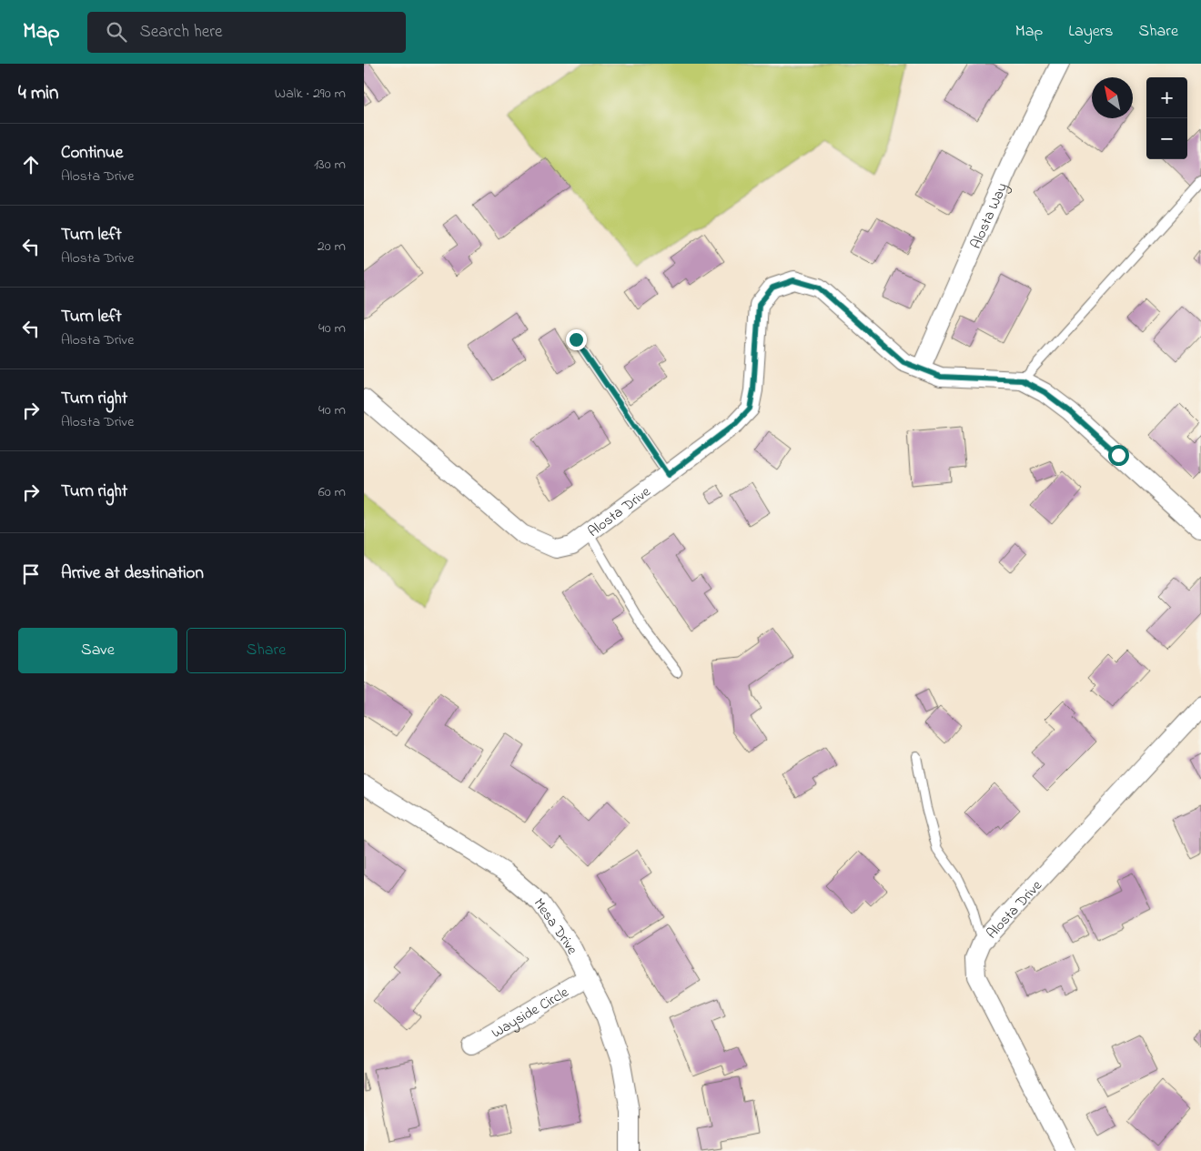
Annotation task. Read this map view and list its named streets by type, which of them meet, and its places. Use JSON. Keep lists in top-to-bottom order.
{
  "streets": {
    "street": [
      "Alosta Way",
      "Alosta Drive",
      "Mesa Drive",
      "Wayside Circle"
    ]
  },
  "crossings": [
    ["Alosta Way", "Alosta Drive"],
    ["Mesa Drive", "Wayside Circle"]
  ],
  "north": "top left",
  "page": {
    "header": "Map",
    "search": "Search here",
    "nav": ["Map", "Layers", "Share"],
    "heading": ["4 min", "Walk · 290 m"],
    "map_buttons": ["+", "−"],
    "list": [
      ["Continue", "Alosta Drive", "130 m"],
      ["Turn left", "Alosta Drive", "20 m"],
      ["Turn left", "Alosta Drive", "40 m"],
      ["Turn right", "Alosta Drive", "40 m"],
      ["Turn right", "60 m"],
      "Arrive at destination"
    ],
    "buttons": ["Save", "Share"]
  }
}
